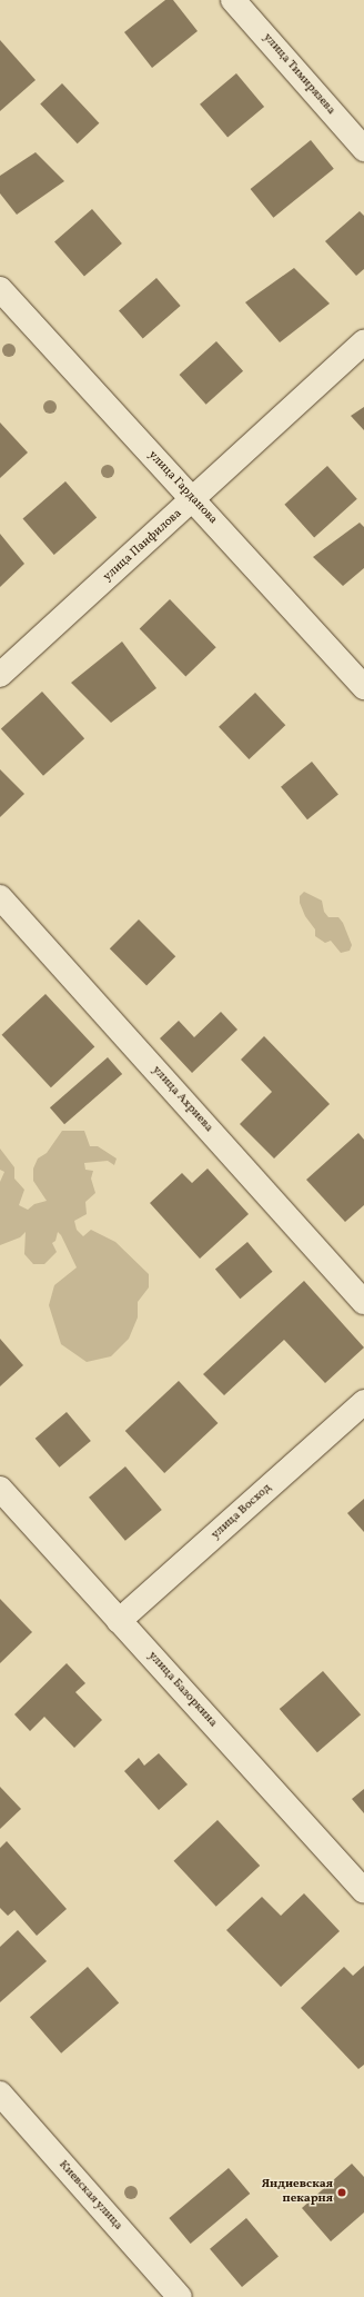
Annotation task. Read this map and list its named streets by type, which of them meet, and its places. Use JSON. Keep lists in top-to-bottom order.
{
  "streets": {
    "street": [
      "улица Тимирязева",
      "улица Гарданова",
      "улица Панфилова",
      "улица Ахриева",
      "улица Восход",
      "улица Базоркина",
      "Киевская улица"
    ]
  },
  "crossings": [
    ["улица Гарданова", "улица Панфилова"],
    ["улица Восход", "улица Базоркина"]
  ],
  "places": ["Яндиевская пекарня"]
}
